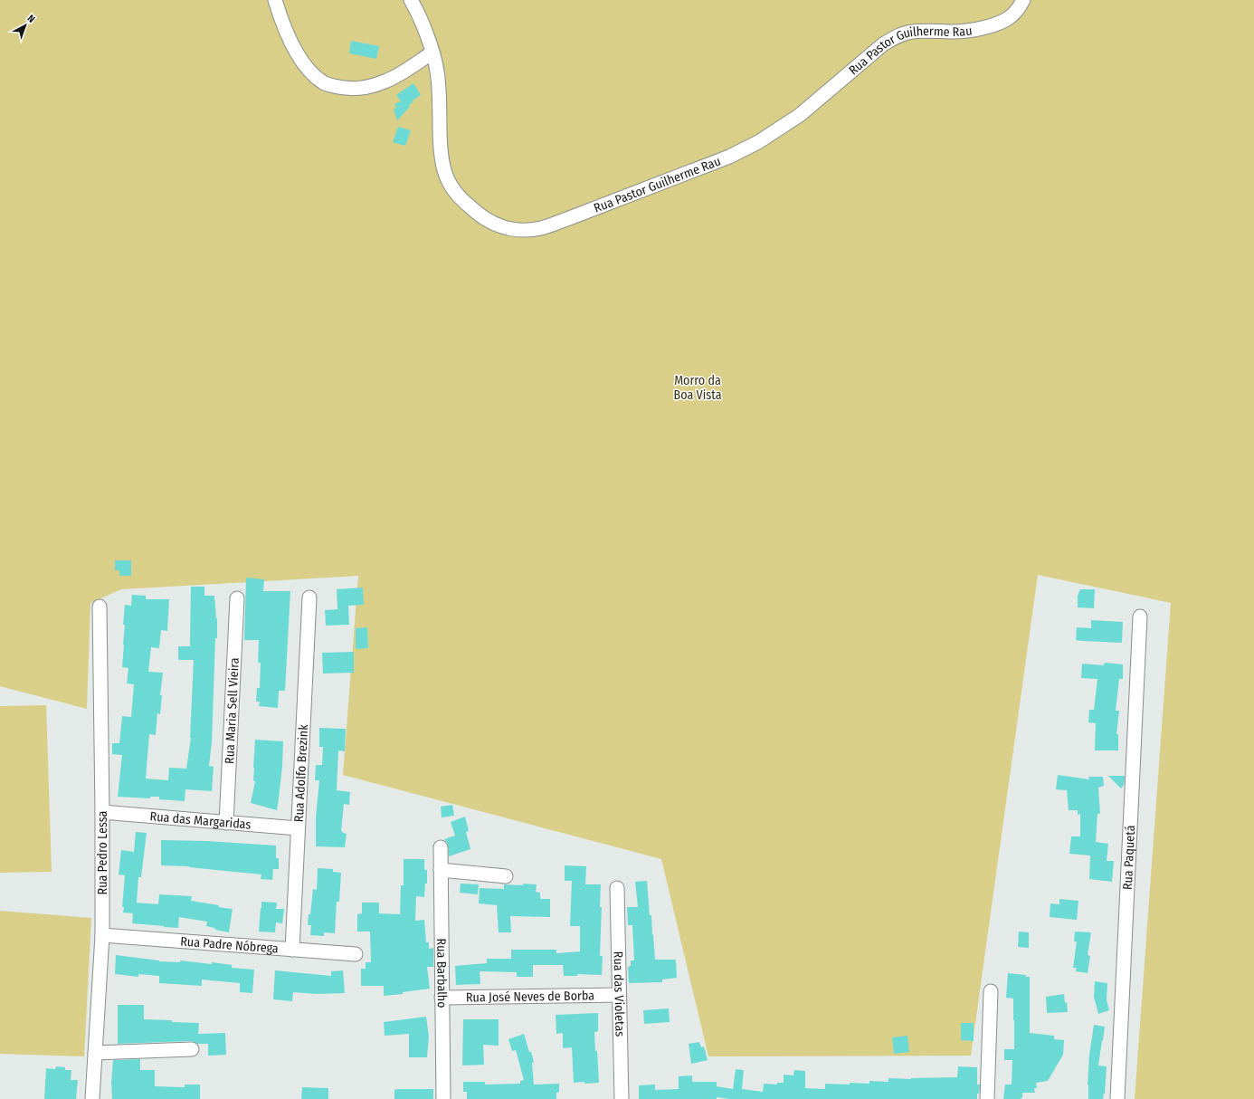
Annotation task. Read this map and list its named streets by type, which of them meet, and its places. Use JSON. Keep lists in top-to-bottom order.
{
  "streets": {
    "street": [
      "Rua Pastor Guilherme Rau",
      "Rua Maria Sell Vieira",
      "Rua Adolfo Brezink",
      "Rua das Margaridas",
      "Rua Pedro Lessa",
      "Rua Paquetá",
      "Rua Padre Nóbrega",
      "Rua Barbalho",
      "Rua das Violetas",
      "Rua José Neves de Borba"
    ]
  },
  "crossings": [
    ["Rua Maria Sell Vieira", "Rua das Margaridas"],
    ["Rua Adolfo Brezink", "Rua das Margaridas"],
    ["Rua Adolfo Brezink", "Rua Padre Nóbrega"],
    ["Rua das Margaridas", "Rua Pedro Lessa"],
    ["Rua Pedro Lessa", "Rua Padre Nóbrega"],
    ["Rua Barbalho", "Rua José Neves de Borba"],
    ["Rua das Violetas", "Rua José Neves de Borba"]
  ],
  "parks": ["Morro da Boa Vista"],
  "north": "top right"
}
